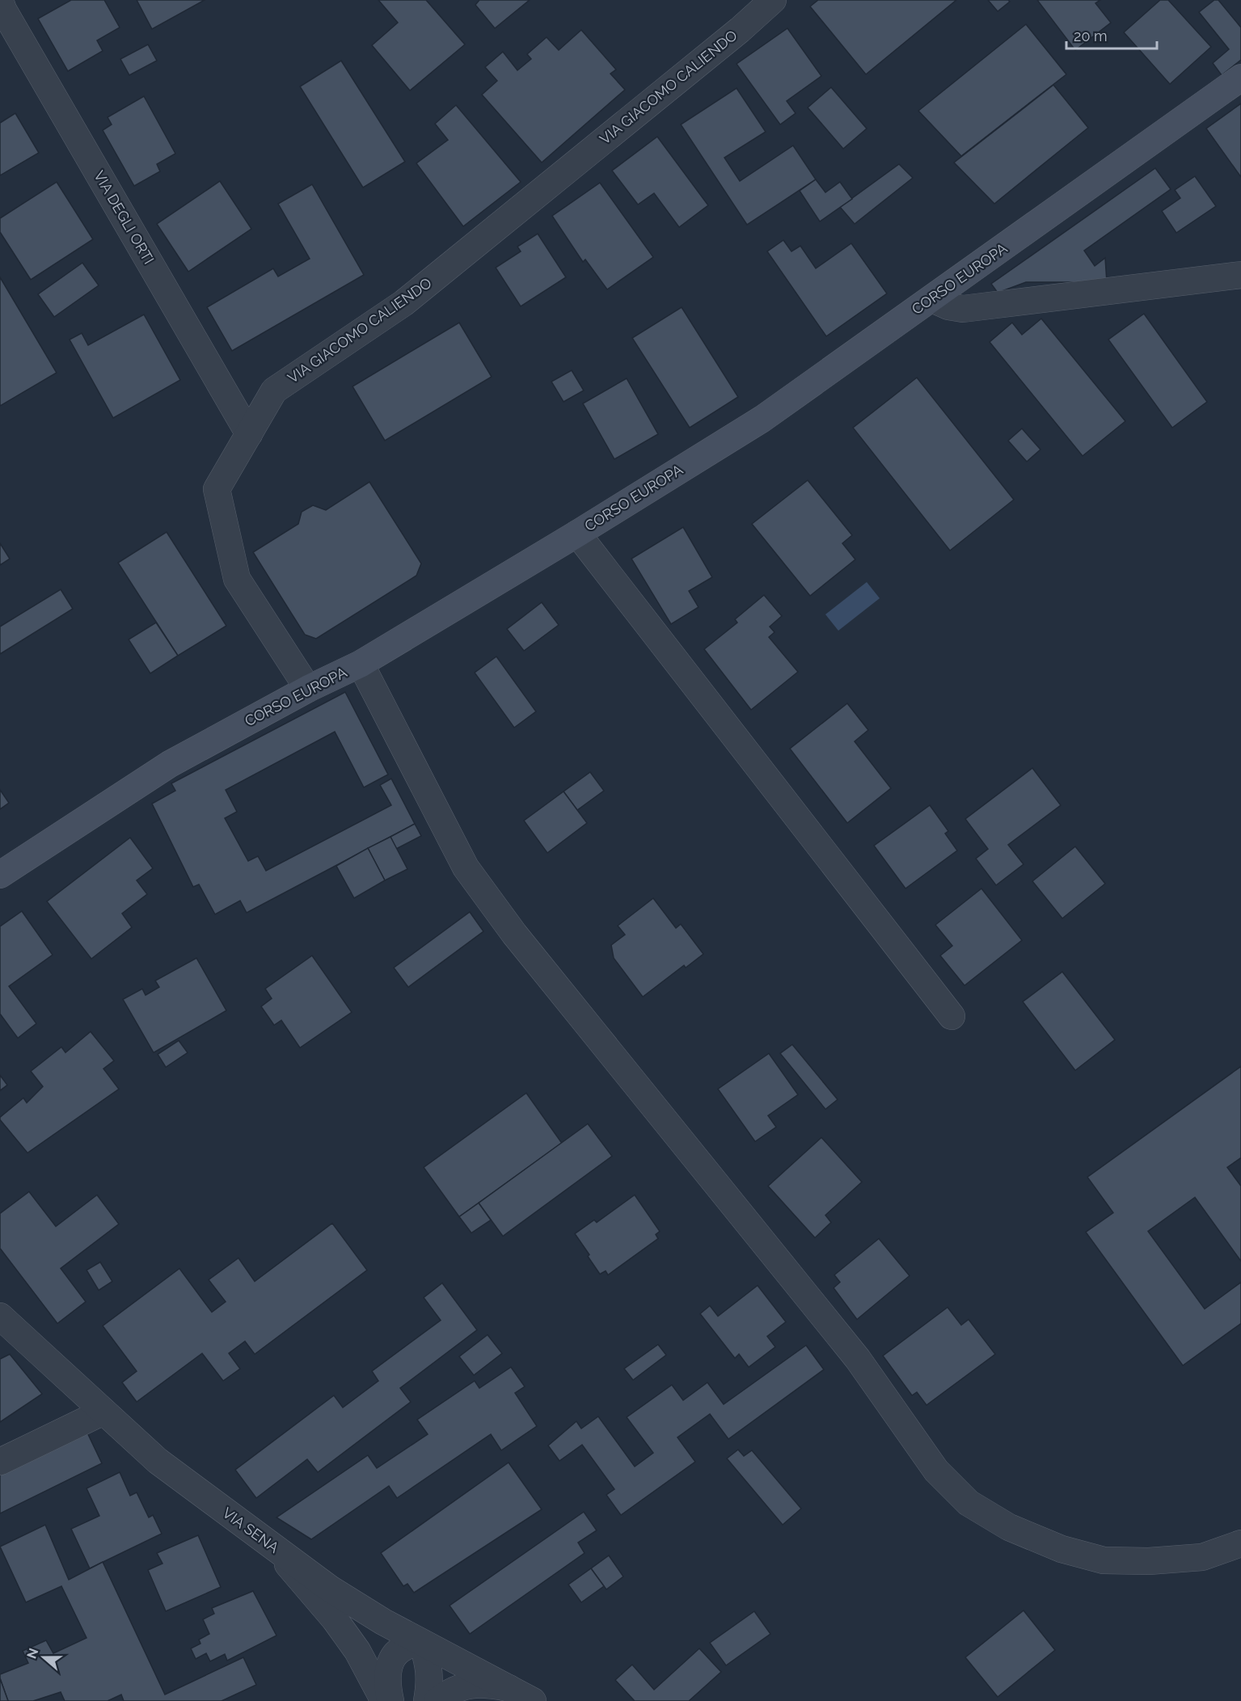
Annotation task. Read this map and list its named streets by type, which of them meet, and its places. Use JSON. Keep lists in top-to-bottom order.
{
  "streets": {
    "main road": ["CORSO EUROPA"],
    "street": ["VIA GIACOMO CALIENDO", "VIA DEGLI ORTI", "VIA SENA"]
  },
  "crossings": [
    ["VIA GIACOMO CALIENDO", "VIA DEGLI ORTI"],
    ["VIA GIACOMO CALIENDO", "CORSO EUROPA"]
  ],
  "scale_bar": "20 m",
  "north": "left"
}
